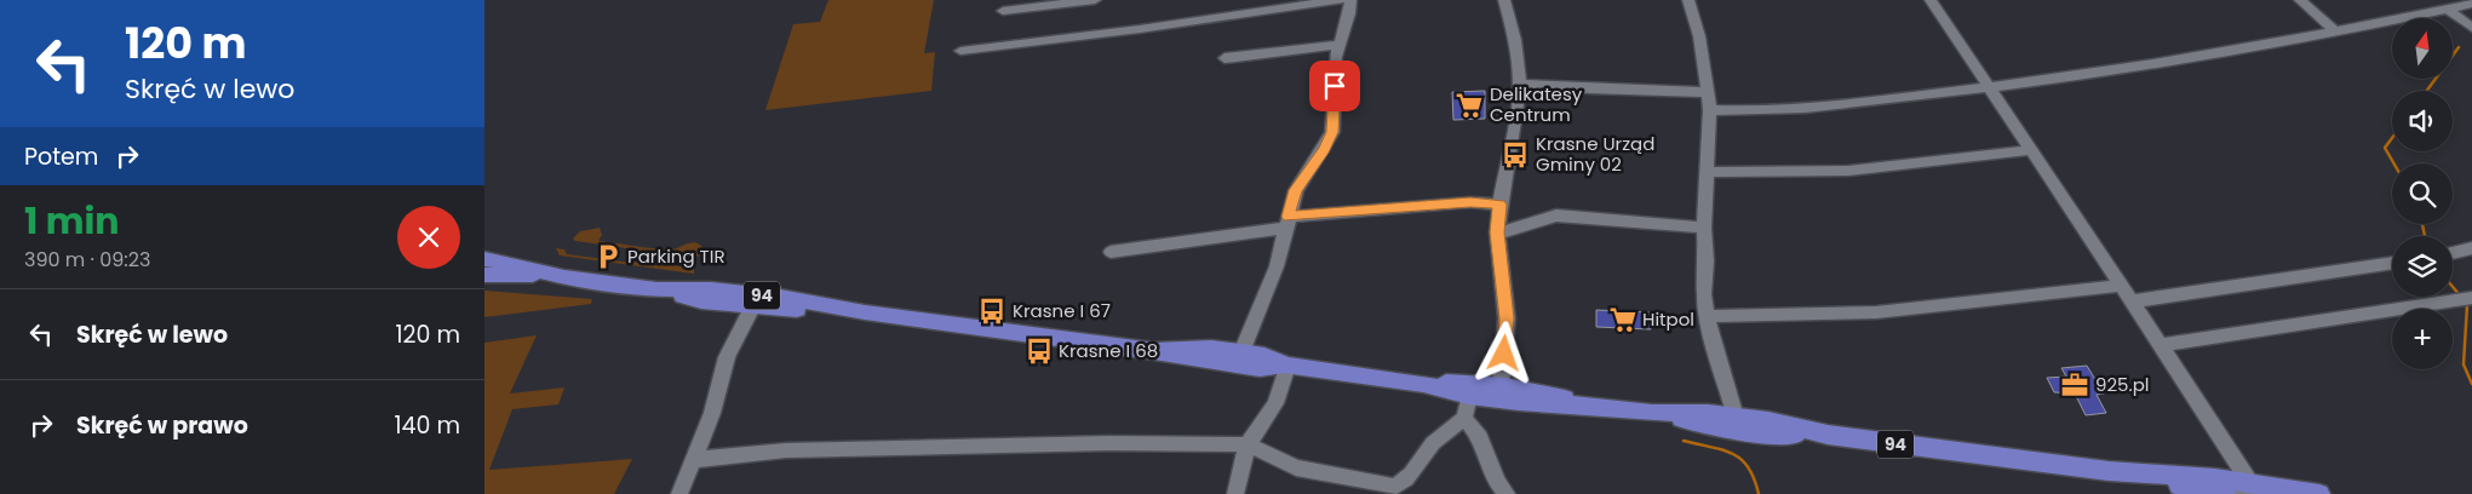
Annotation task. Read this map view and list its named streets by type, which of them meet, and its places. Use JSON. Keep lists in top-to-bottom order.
{
  "streets": {
    "main road": ["94"]
  },
  "places": {
    "supermarket": ["Delikatesy Centrum", "Hitpol"],
    "bus stop": ["Krasne Urząd Gminy 02", "Krasne I 67", "Krasne I 68"],
    "parking": ["Parking TIR"],
    "office": ["925.pl"]
  },
  "north": "top",
  "page": {
    "turn": ["120 m", "Skręć w lewo"],
    "map_buttons": "+",
    "then": "Potem",
    "heading": ["1 min", "390 m · 09:23"],
    "list": [
      {
        "name": "Skręć w lewo",
        "value": "120 m"
      },
      {
        "name": "Skręć w prawo",
        "value": "140 m"
      }
    ]
  }
}
